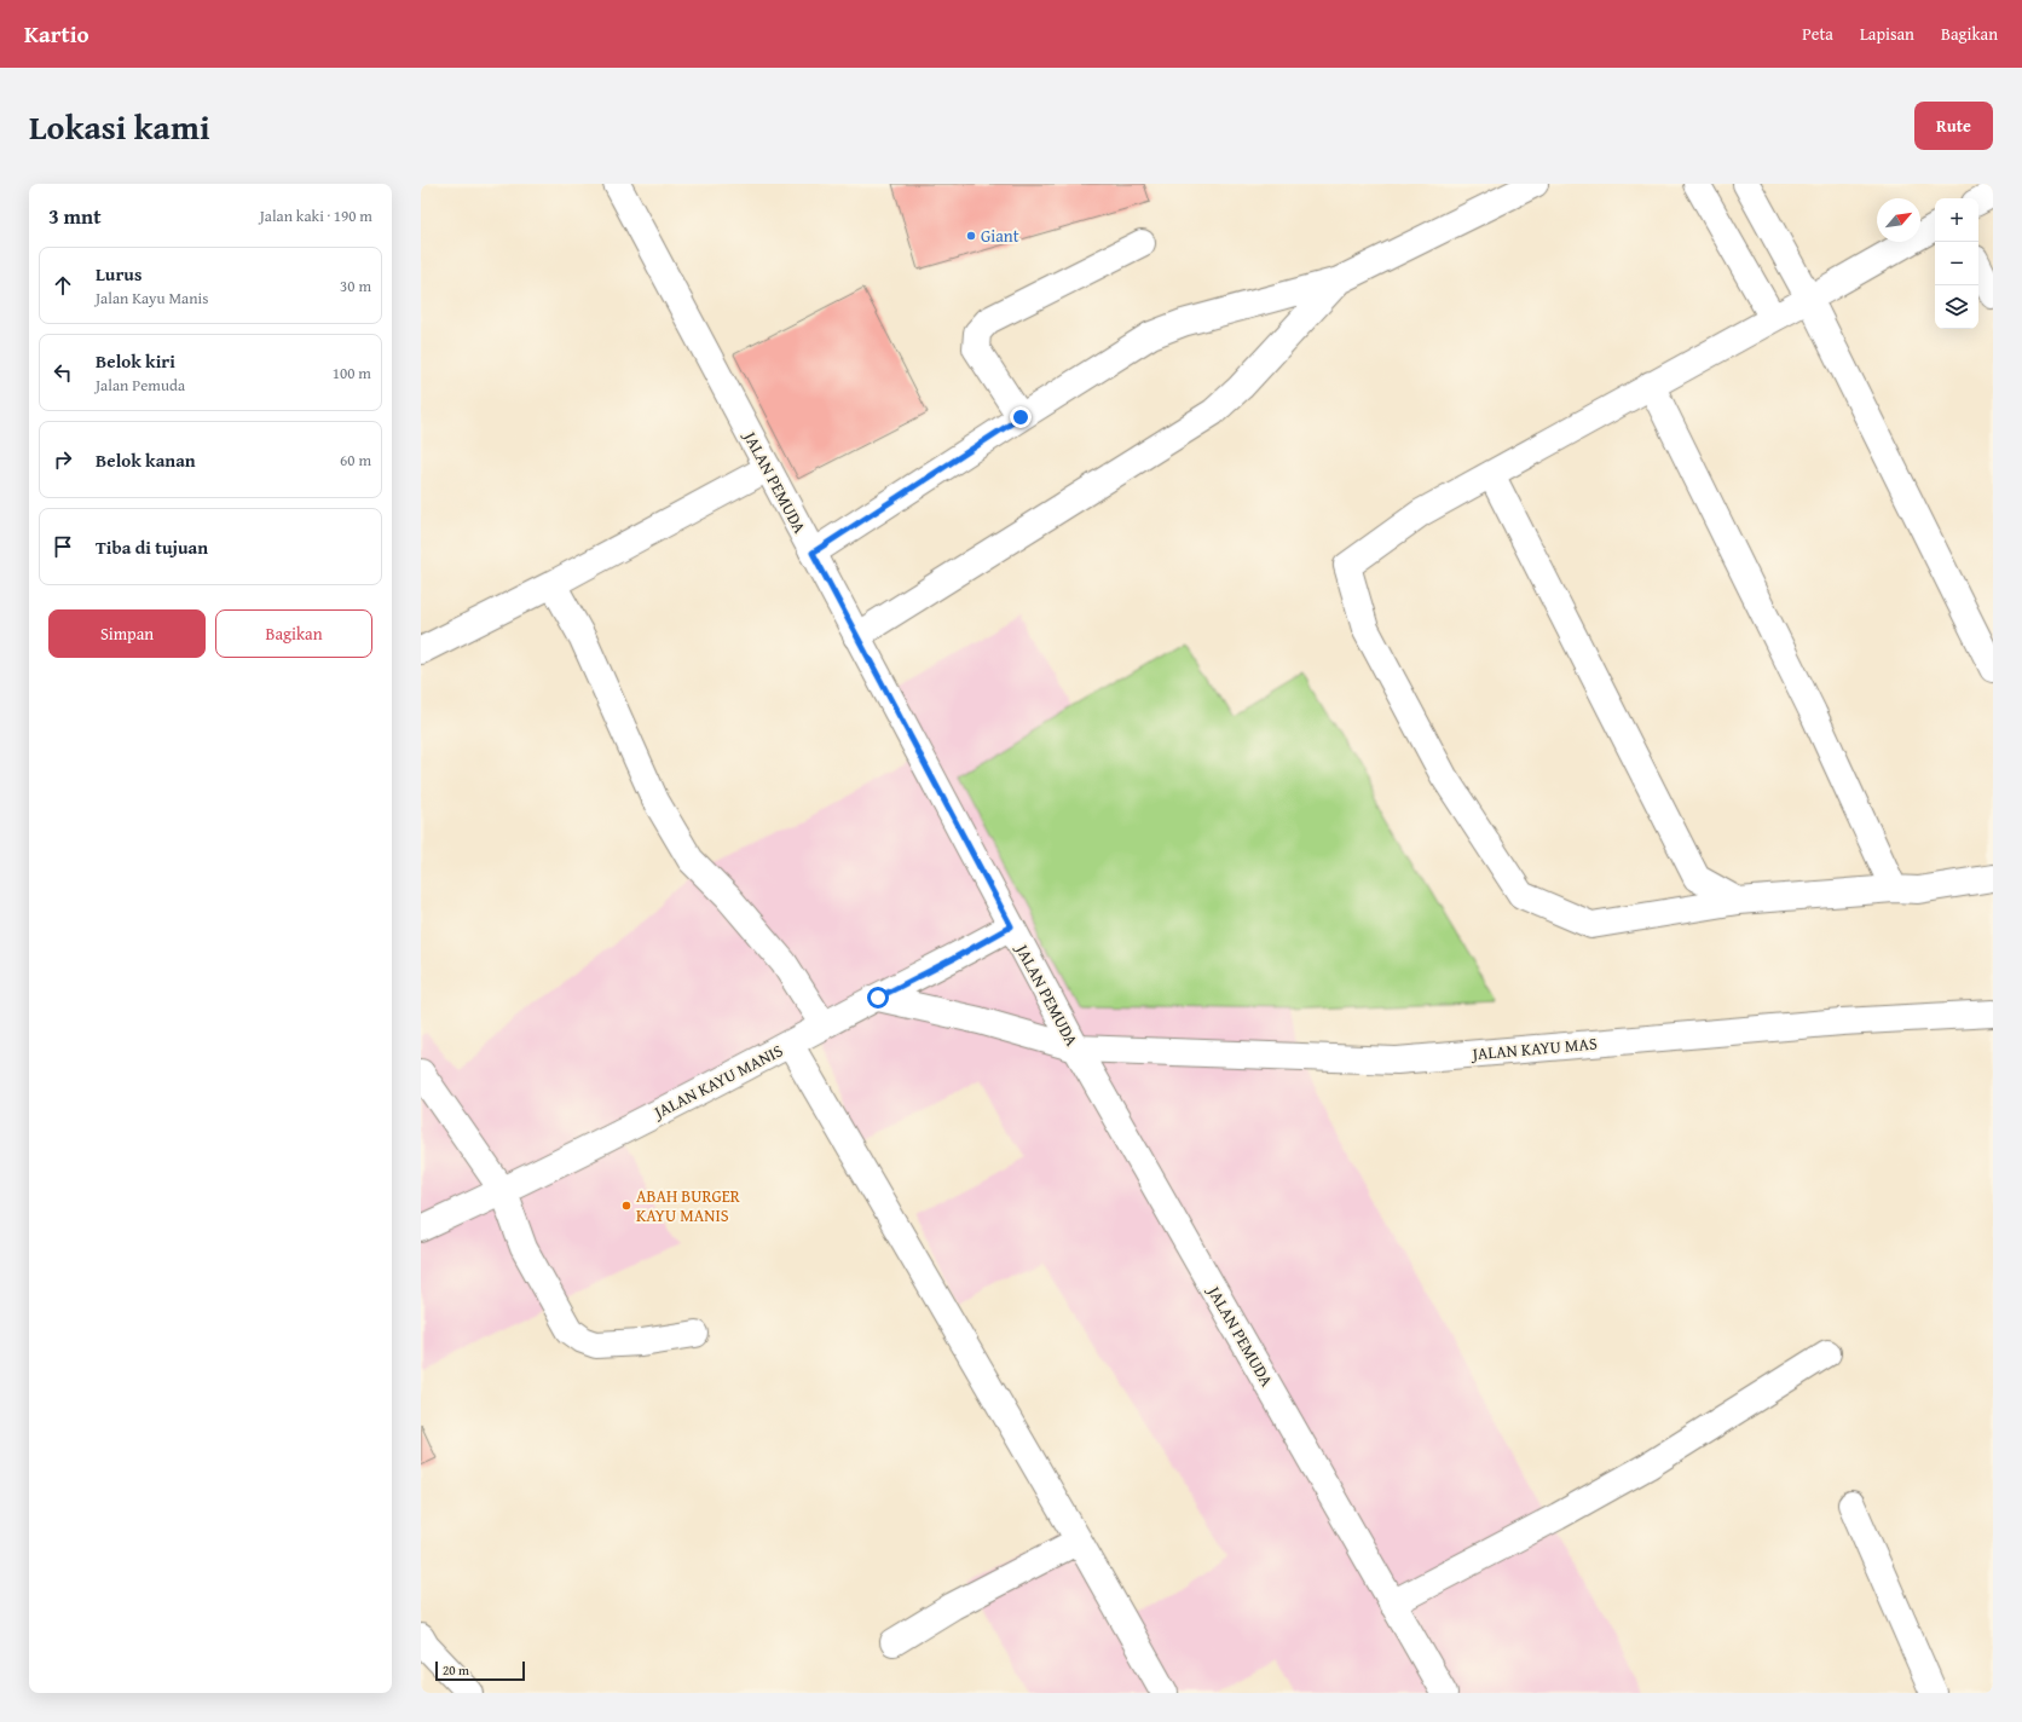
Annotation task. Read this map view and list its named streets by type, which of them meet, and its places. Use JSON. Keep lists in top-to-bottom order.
{
  "streets": {
    "street": ["JALAN PEMUDA", "JALAN KAYU MAS", "JALAN KAYU MANIS"]
  },
  "crossings": [
    ["JALAN PEMUDA", "JALAN KAYU MAS"],
    ["JALAN PEMUDA", "JALAN KAYU MANIS"],
    ["JALAN KAYU MAS", "JALAN KAYU MANIS"]
  ],
  "places": ["Giant", "ABAH BURGER KAYU MANIS"],
  "scale_bar": "20 m",
  "north": "top right",
  "page": {
    "header": "Kartio",
    "nav": ["Peta", "Lapisan", "Bagikan"],
    "title": "Lokasi kami",
    "buttons": [
      "Rute",
      ["Simpan", "Bagikan"]
    ],
    "heading": ["3 mnt", "Jalan kaki · 190 m"],
    "map_buttons": ["+", "−"],
    "list": [
      ["Lurus", "Jalan Kayu Manis", "30 m"],
      ["Belok kiri", "Jalan Pemuda", "100 m"],
      ["Belok kanan", "60 m"],
      "Tiba di tujuan"
    ],
    "scale": "20 m"
  }
}
